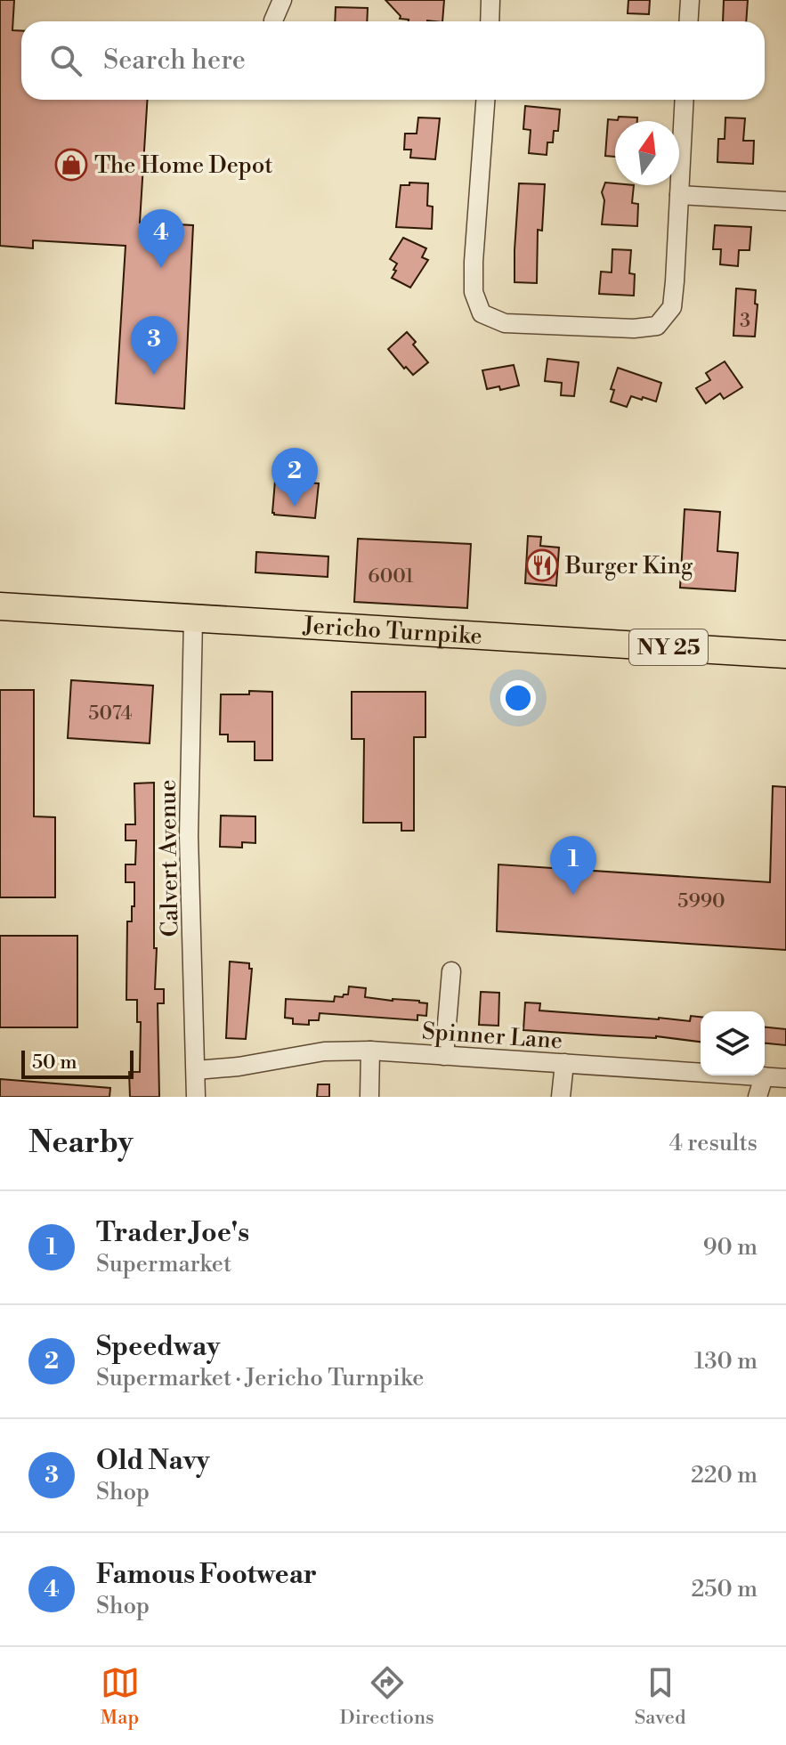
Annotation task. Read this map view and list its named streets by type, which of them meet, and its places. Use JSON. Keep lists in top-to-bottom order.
{
  "streets": {
    "main road": ["Jericho Turnpike", "NY 25"],
    "street": ["Calvert Avenue", "Spinner Lane"]
  },
  "crossings": [
    ["Jericho Turnpike", "Calvert Avenue"],
    ["Calvert Avenue", "Spinner Lane"]
  ],
  "places": {
    "shop": ["The Home Depot"],
    "restaurant": ["Burger King"]
  },
  "house_numbers": [
    "3",
    "6001",
    "5074",
    "5990"
  ],
  "scale_bar": "50 m",
  "north": "top",
  "page": {
    "search": "Search here",
    "pins": [
      "4",
      "3",
      "2",
      "1"
    ],
    "scale": "50 m",
    "heading": ["Nearby", "4 results"],
    "list": [
      {
        "mark": "1",
        "name": "Trader Joe's",
        "note": "Supermarket",
        "value": "90 m"
      },
      {
        "mark": "2",
        "name": "Speedway",
        "note": "Supermarket · Jericho Turnpike",
        "value": "130 m"
      },
      {
        "mark": "3",
        "name": "Old Navy",
        "note": "Shop",
        "value": "220 m"
      },
      {
        "mark": "4",
        "name": "Famous Footwear",
        "note": "Shop",
        "value": "250 m"
      }
    ],
    "nav": ["Map", "Directions", "Saved"]
  }
}
